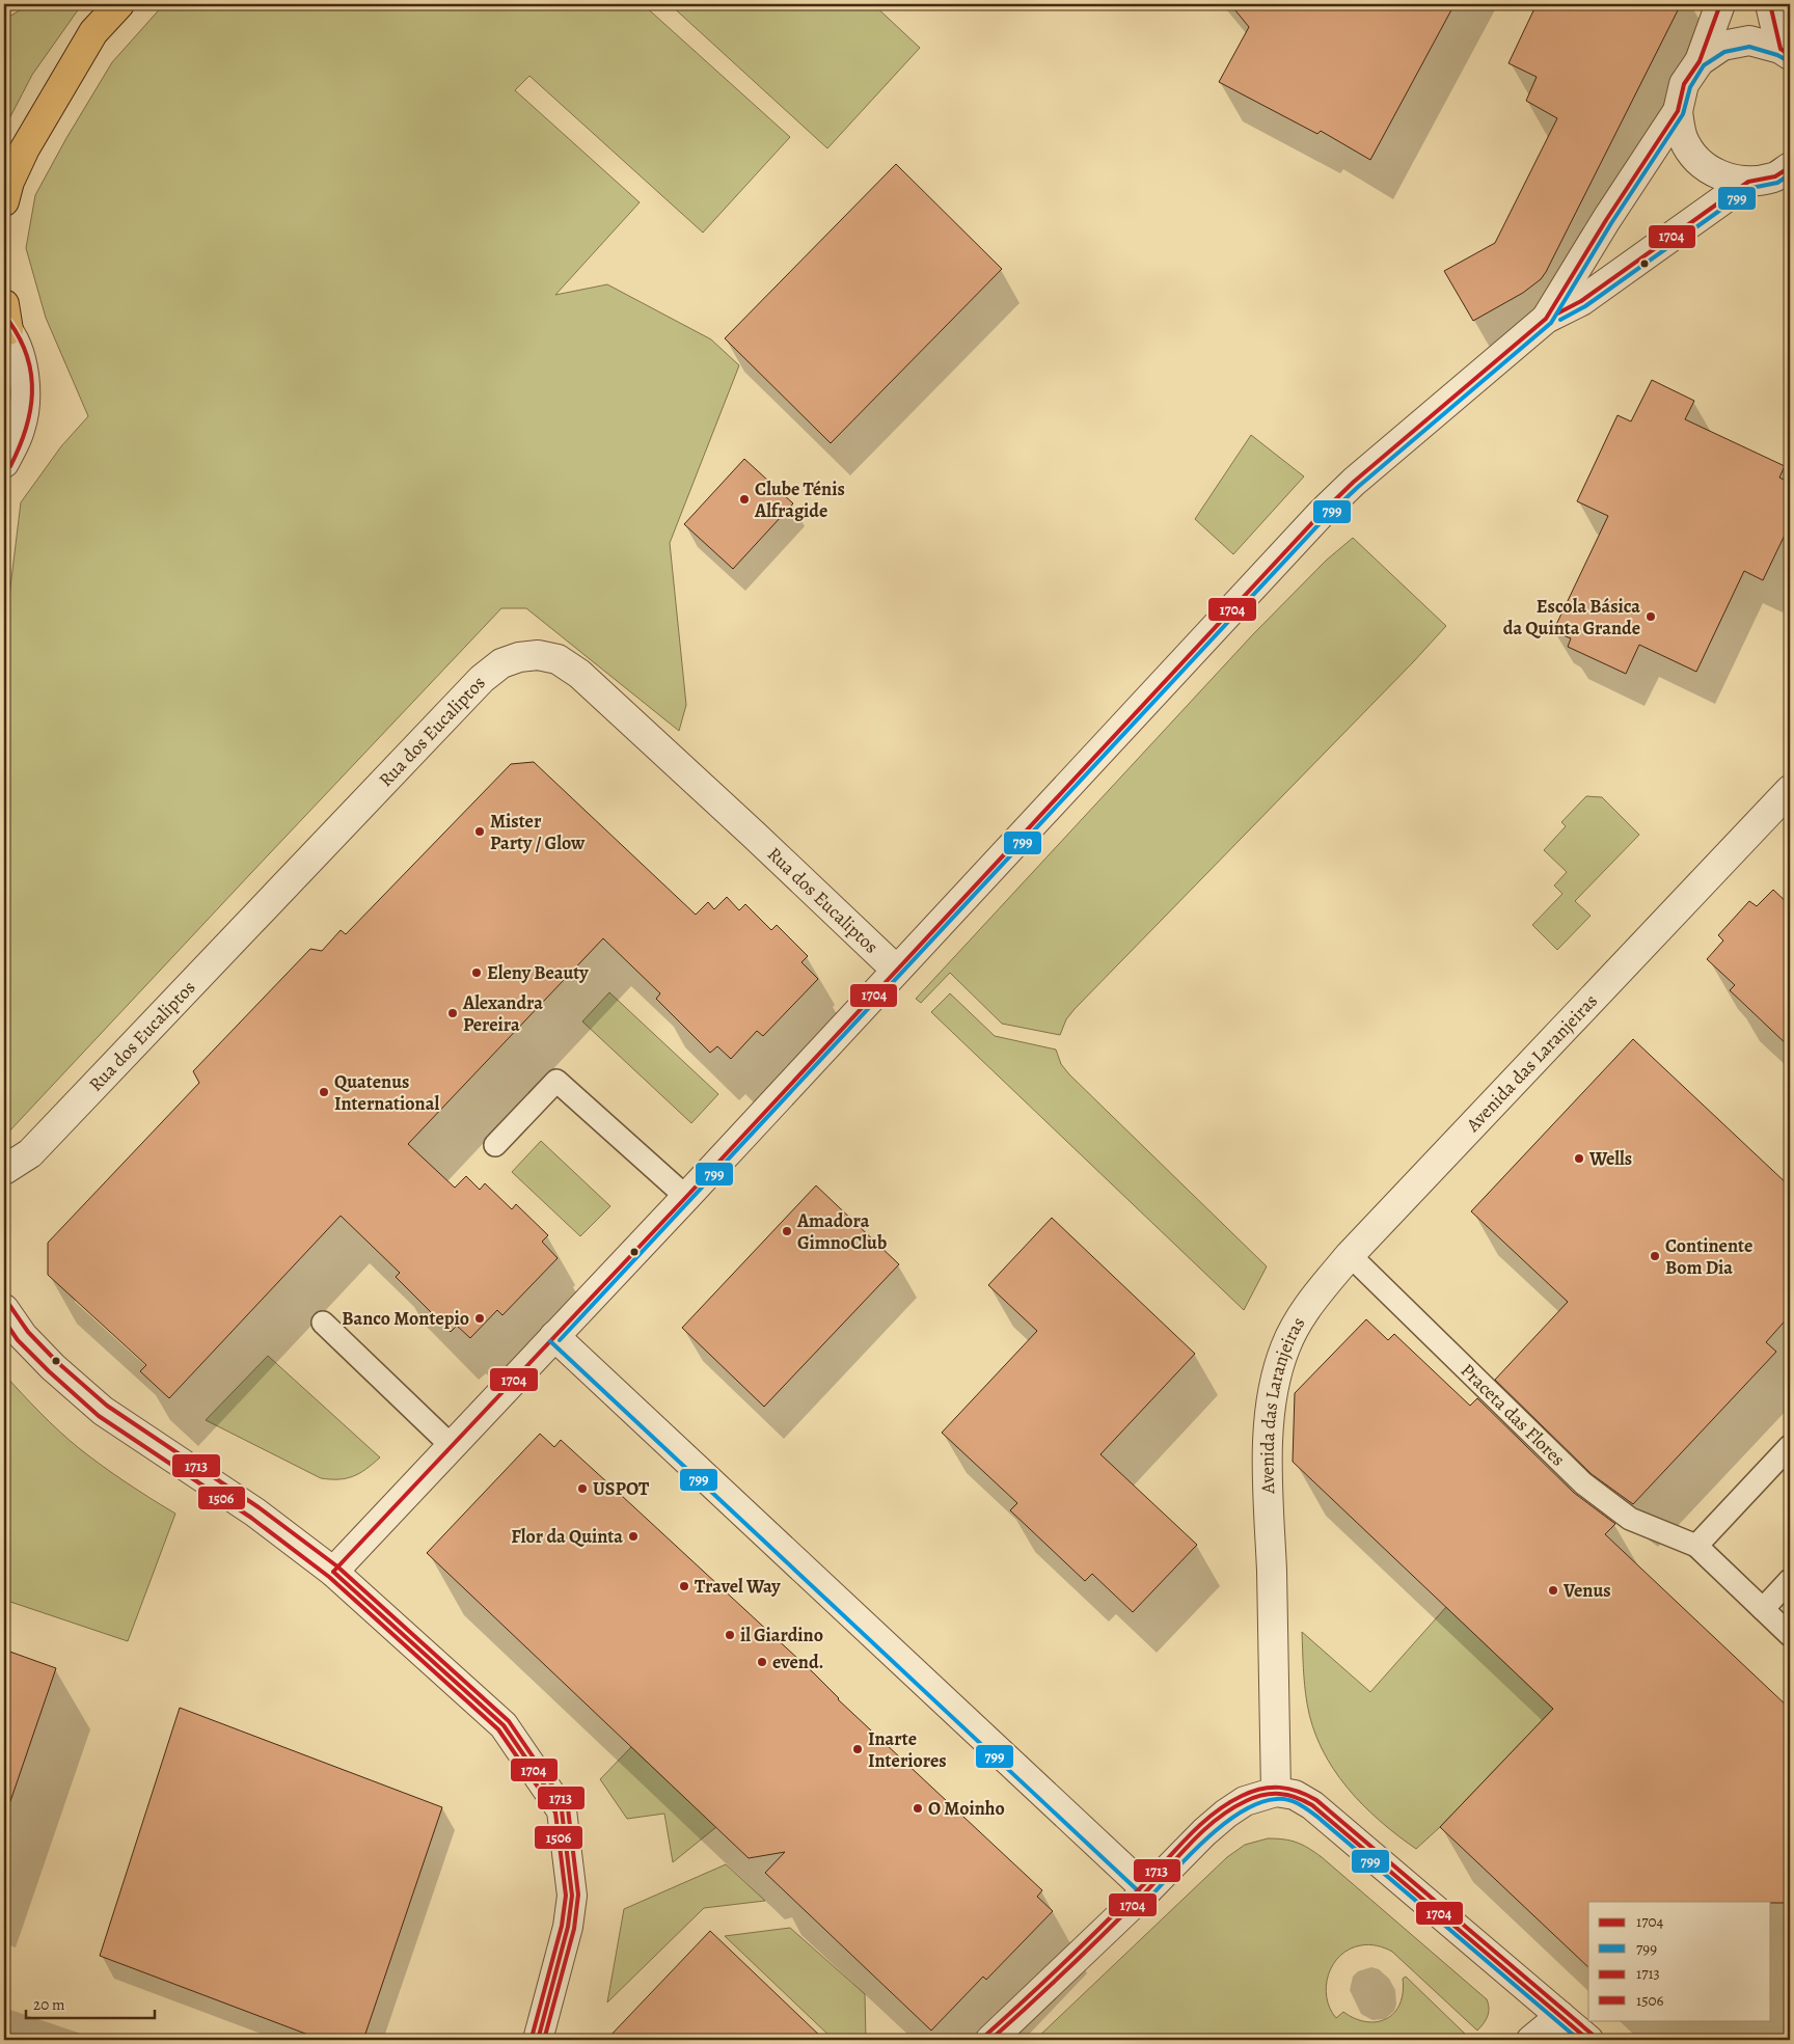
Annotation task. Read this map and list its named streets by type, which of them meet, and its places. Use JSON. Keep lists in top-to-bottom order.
{
  "streets": {
    "street": ["Rua dos Eucaliptos", "Avenida das Laranjeiras"],
    "lane": ["Praceta das Flores"]
  },
  "crossings": [
    ["Avenida das Laranjeiras", "Praceta das Flores"]
  ],
  "places": [
    "Clube Ténis Alfragide",
    "Escola Básica da Quinta Grande",
    "Mister Party / Glow",
    "Eleny Beauty",
    "Alexandra Pereira",
    "Quatenus International",
    "Wells",
    "Amadora GimnoClub",
    "Continente Bom Dia",
    "Banco Montepio",
    "USPOT",
    "Flor da Quinta",
    "Travel Way",
    "Venus",
    "il Giardino",
    "evend.",
    "Inarte Interiores",
    "O Moinho"
  ],
  "lines": [
    "transit line 1704",
    "transit line 799",
    "transit line 1713",
    "transit line 1506"
  ],
  "legend": [
    "1704",
    "799",
    "1713",
    "1506"
  ],
  "scale_bar": "20 m"
}
